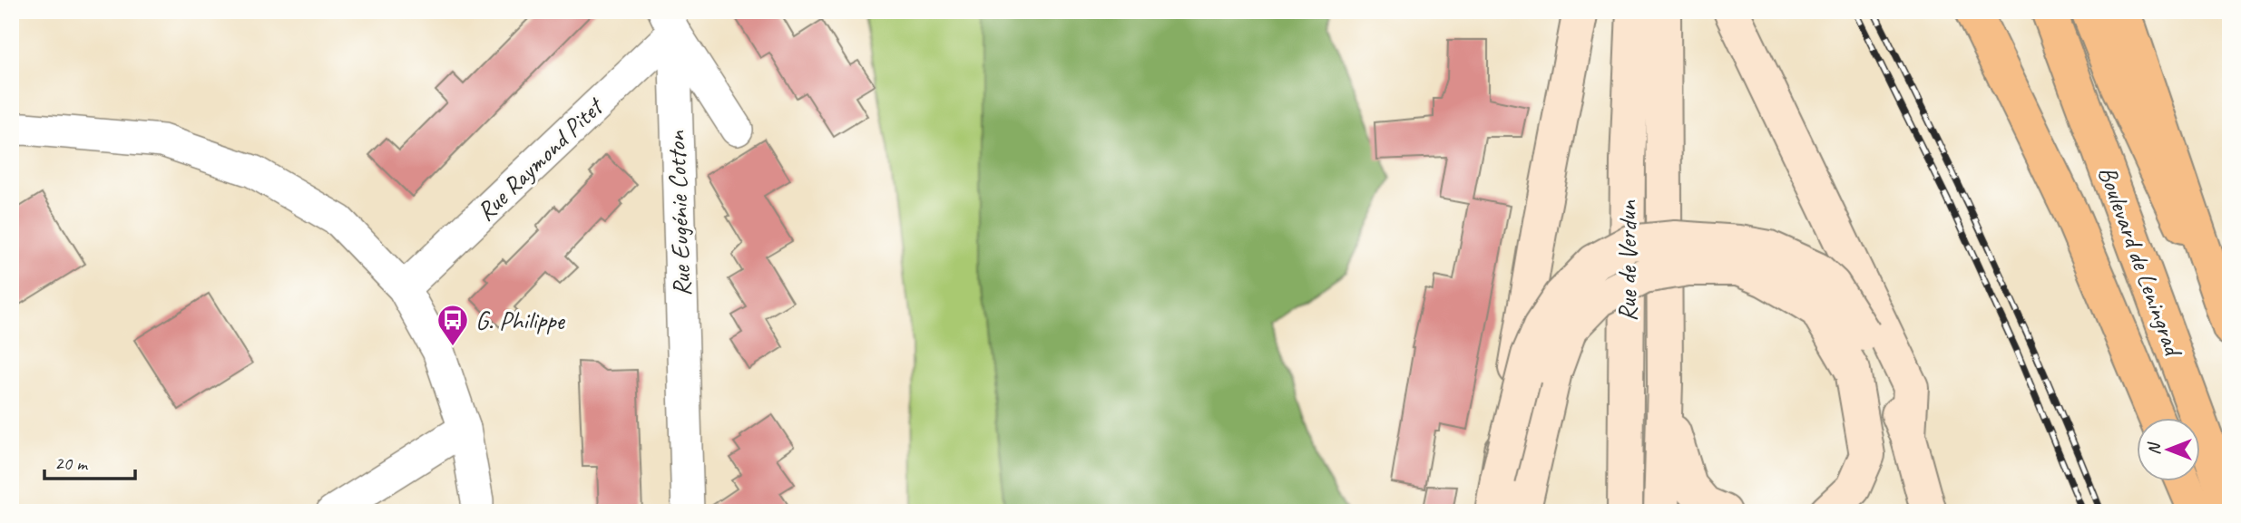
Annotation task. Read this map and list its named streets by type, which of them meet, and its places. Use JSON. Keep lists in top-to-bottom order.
{
  "streets": {
    "main road": ["Boulevard de Leningrad", "Rue de Verdun"],
    "street": ["Rue Raymond Pitet", "Rue Eugénie Cotton"]
  },
  "crossings": [
    ["Rue Raymond Pitet", "Rue Eugénie Cotton"]
  ],
  "places": {
    "bus stop": ["G. Philippe"]
  },
  "scale_bar": "20 m",
  "north": "left"
}
